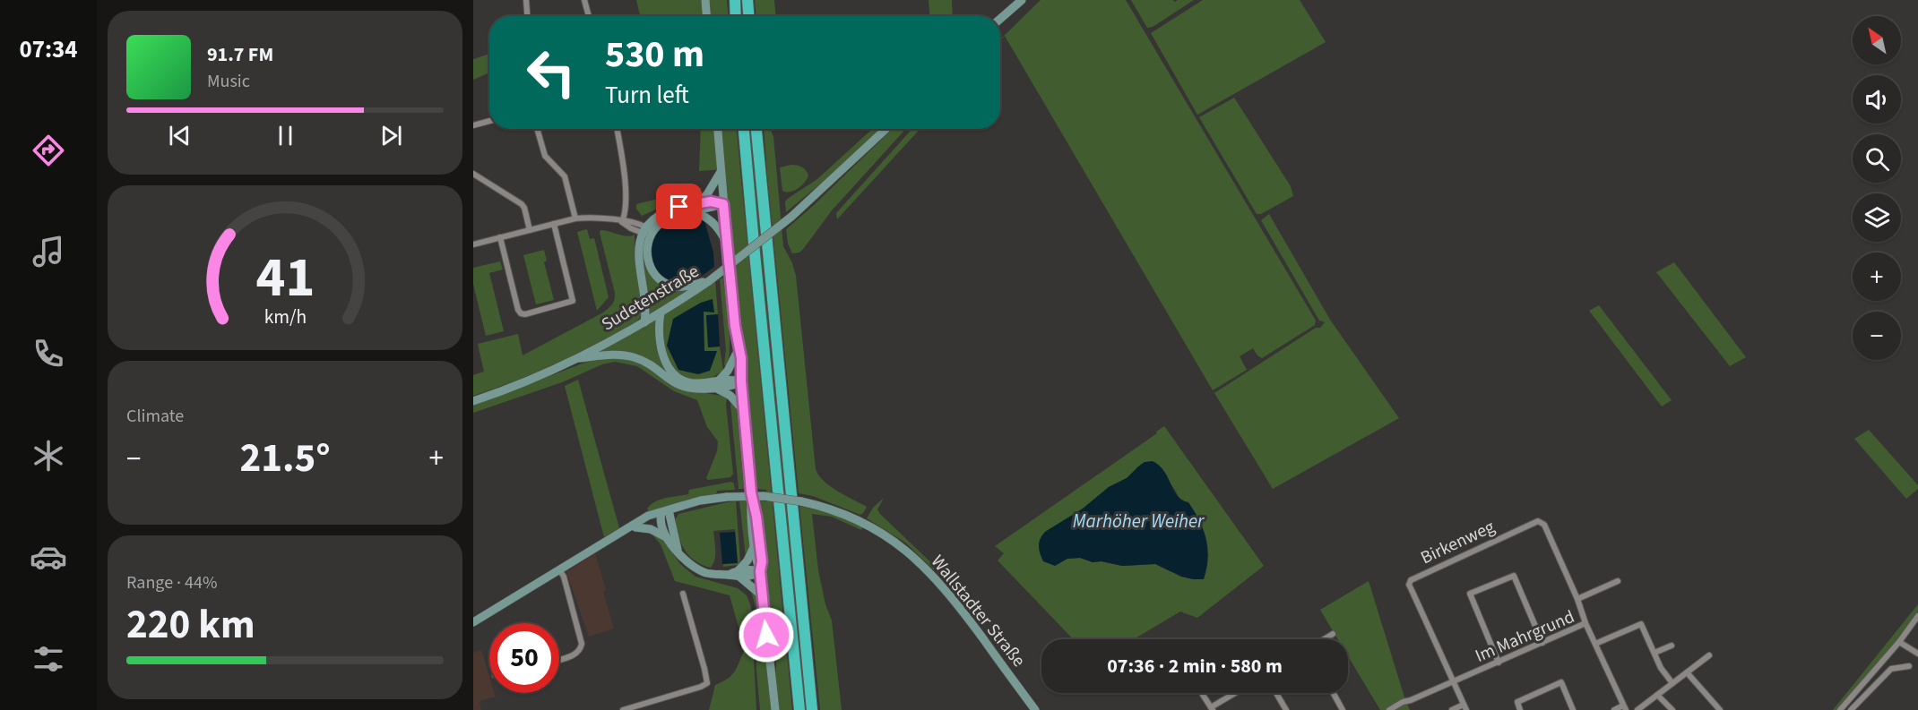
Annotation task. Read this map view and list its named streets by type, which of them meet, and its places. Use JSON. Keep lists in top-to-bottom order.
{
  "streets": {
    "main road": ["Sudetenstraße", "Wallstadter Straße"],
    "street": ["Birkenweg", "Im Mahrgrund"]
  },
  "crossings": [
    ["Birkenweg", "Im Mahrgrund"]
  ],
  "water": ["Marhöher Weiher"],
  "north": "top left",
  "page": {
    "tabs": "07:34",
    "map_buttons": ["+", "−"],
    "turn": ["530 m", "Turn left"],
    "song": ["91.7 FM", "Music"],
    "tile": [
      "Climate",
      ["Range · 44%", "220 km"]
    ],
    "heat": ["−", "21.5°", "+"],
    "limit": "50",
    "trip": "07:36 · 2 min · 580 m",
    "gauge": ["41", "km/h"]
  }
}
